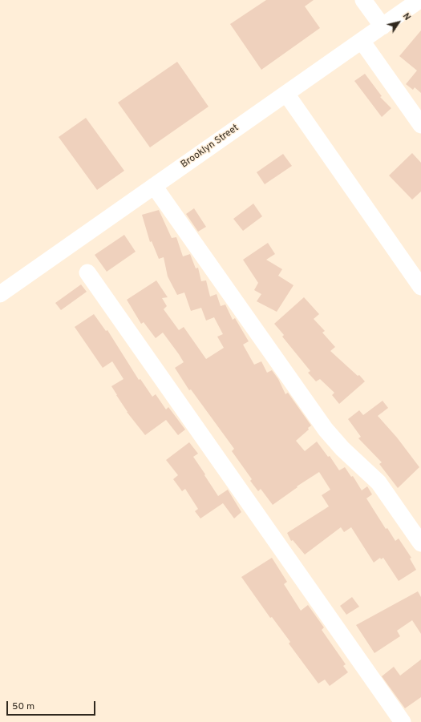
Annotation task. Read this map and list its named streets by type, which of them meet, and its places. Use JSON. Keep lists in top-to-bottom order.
{
  "streets": {
    "street": ["Brooklyn Street"]
  },
  "scale_bar": "50 m",
  "north": "top right"
}
